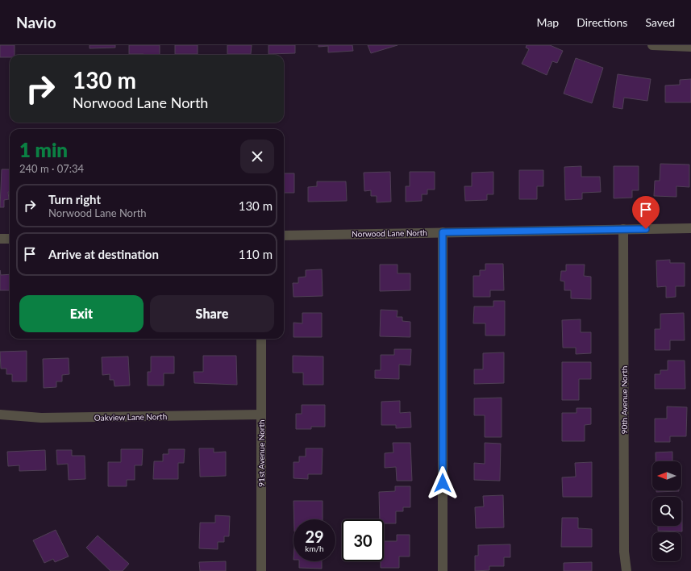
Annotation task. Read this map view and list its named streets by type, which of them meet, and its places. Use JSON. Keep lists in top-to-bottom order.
{
  "streets": {
    "street": [
      "Norwood Lane North",
      "90th Avenue North",
      "Oakview Lane North",
      "91st Avenue North"
    ]
  },
  "crossings": [
    ["Norwood Lane North", "90th Avenue North"],
    ["Oakview Lane North", "91st Avenue North"]
  ],
  "north": "left",
  "page": {
    "header": "Navio",
    "nav": ["Map", "Directions", "Saved"],
    "turn": ["130 m", "Norwood Lane North"],
    "heading": ["1 min", "240 m · 07:34"],
    "list": [
      {
        "name": "Turn right",
        "note": "Norwood Lane North",
        "value": "130 m"
      },
      {
        "name": "Arrive at destination",
        "value": "110 m"
      }
    ],
    "buttons": ["Exit", "Share"],
    "speed": "29 km/h",
    "limit": "30"
  }
}
